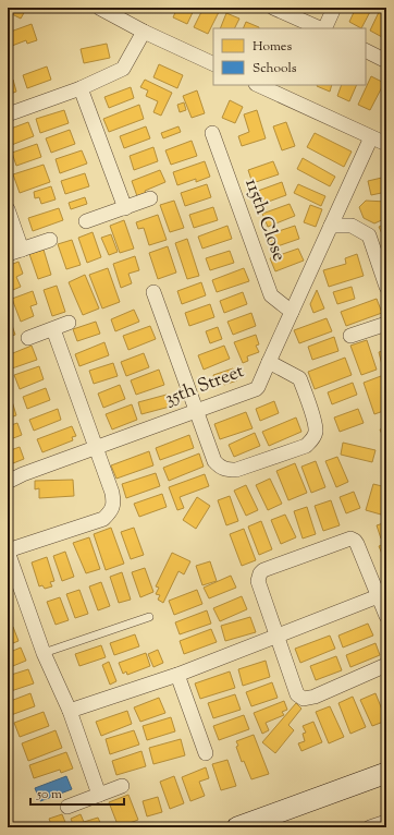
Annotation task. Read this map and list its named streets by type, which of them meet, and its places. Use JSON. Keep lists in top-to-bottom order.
{
  "streets": {
    "street": ["115th Close", "35th Street"]
  },
  "crossings": [
    ["115th Close", "35th Street"]
  ],
  "legend": ["Homes", "Schools"],
  "scale_bar": "50 m"
}
